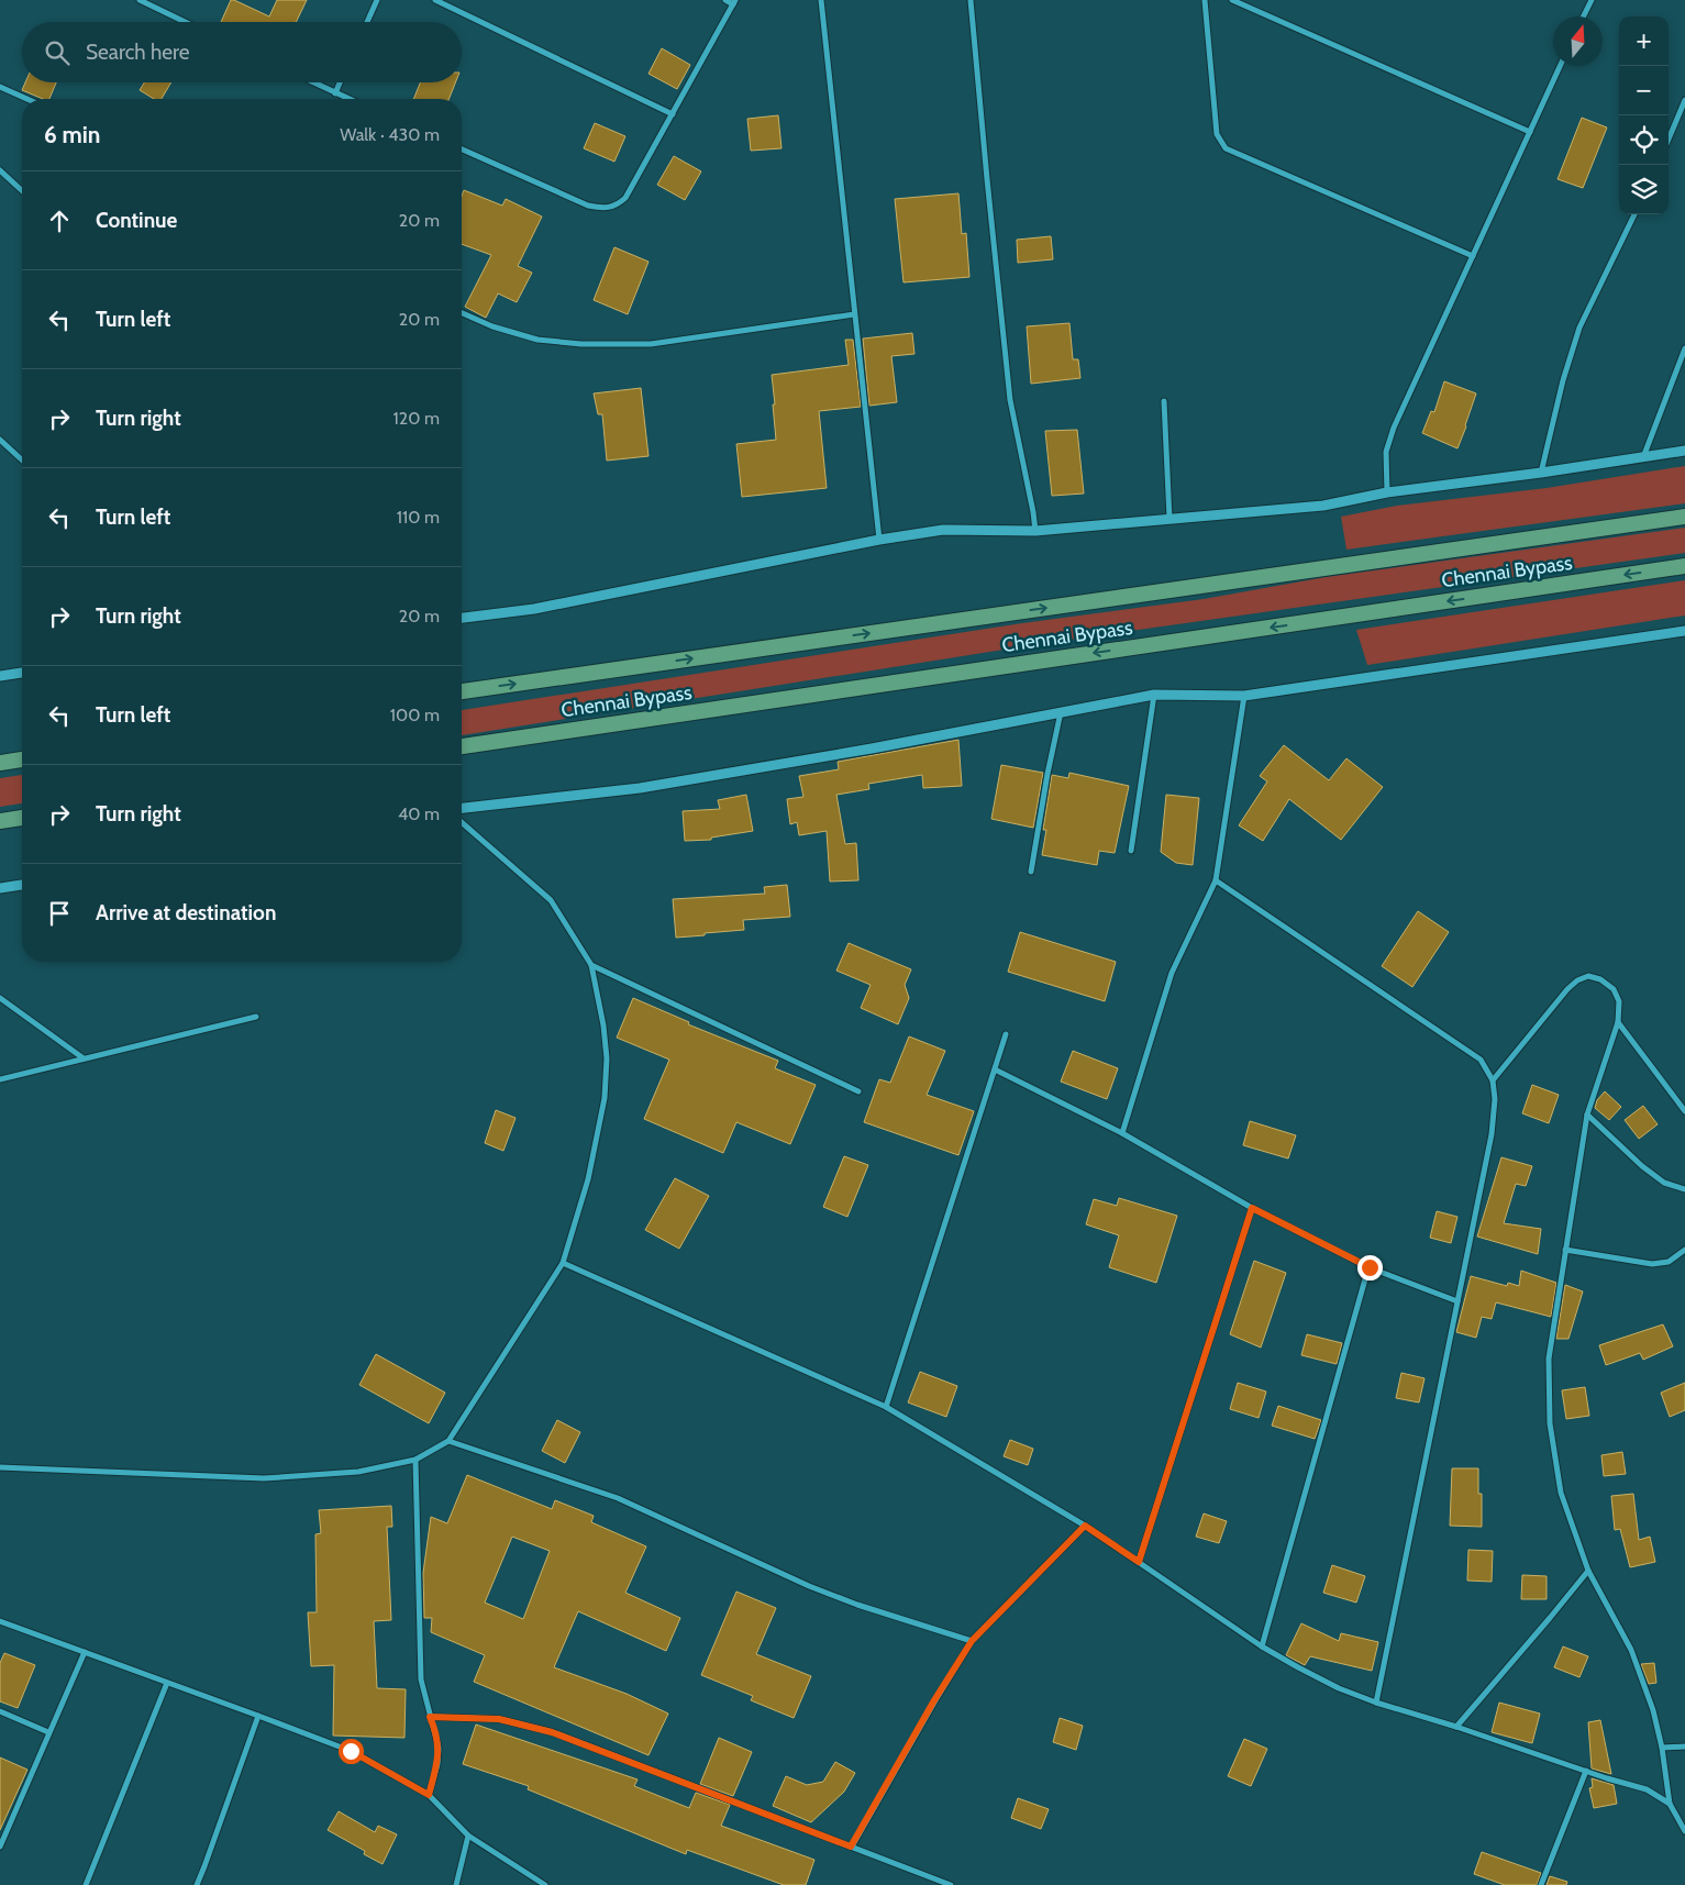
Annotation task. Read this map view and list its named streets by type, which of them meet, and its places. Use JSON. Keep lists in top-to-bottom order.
{
  "streets": {
    "highway": ["Chennai Bypass"]
  },
  "north": "top",
  "page": {
    "map_buttons": ["+", "−"],
    "search": "Search here",
    "heading": ["6 min", "Walk · 430 m"],
    "list": [
      ["Continue", "20 m"],
      ["Turn left", "20 m"],
      ["Turn right", "120 m"],
      ["Turn left", "110 m"],
      ["Turn right", "20 m"],
      ["Turn left", "100 m"],
      ["Turn right", "40 m"],
      "Arrive at destination"
    ]
  }
}
